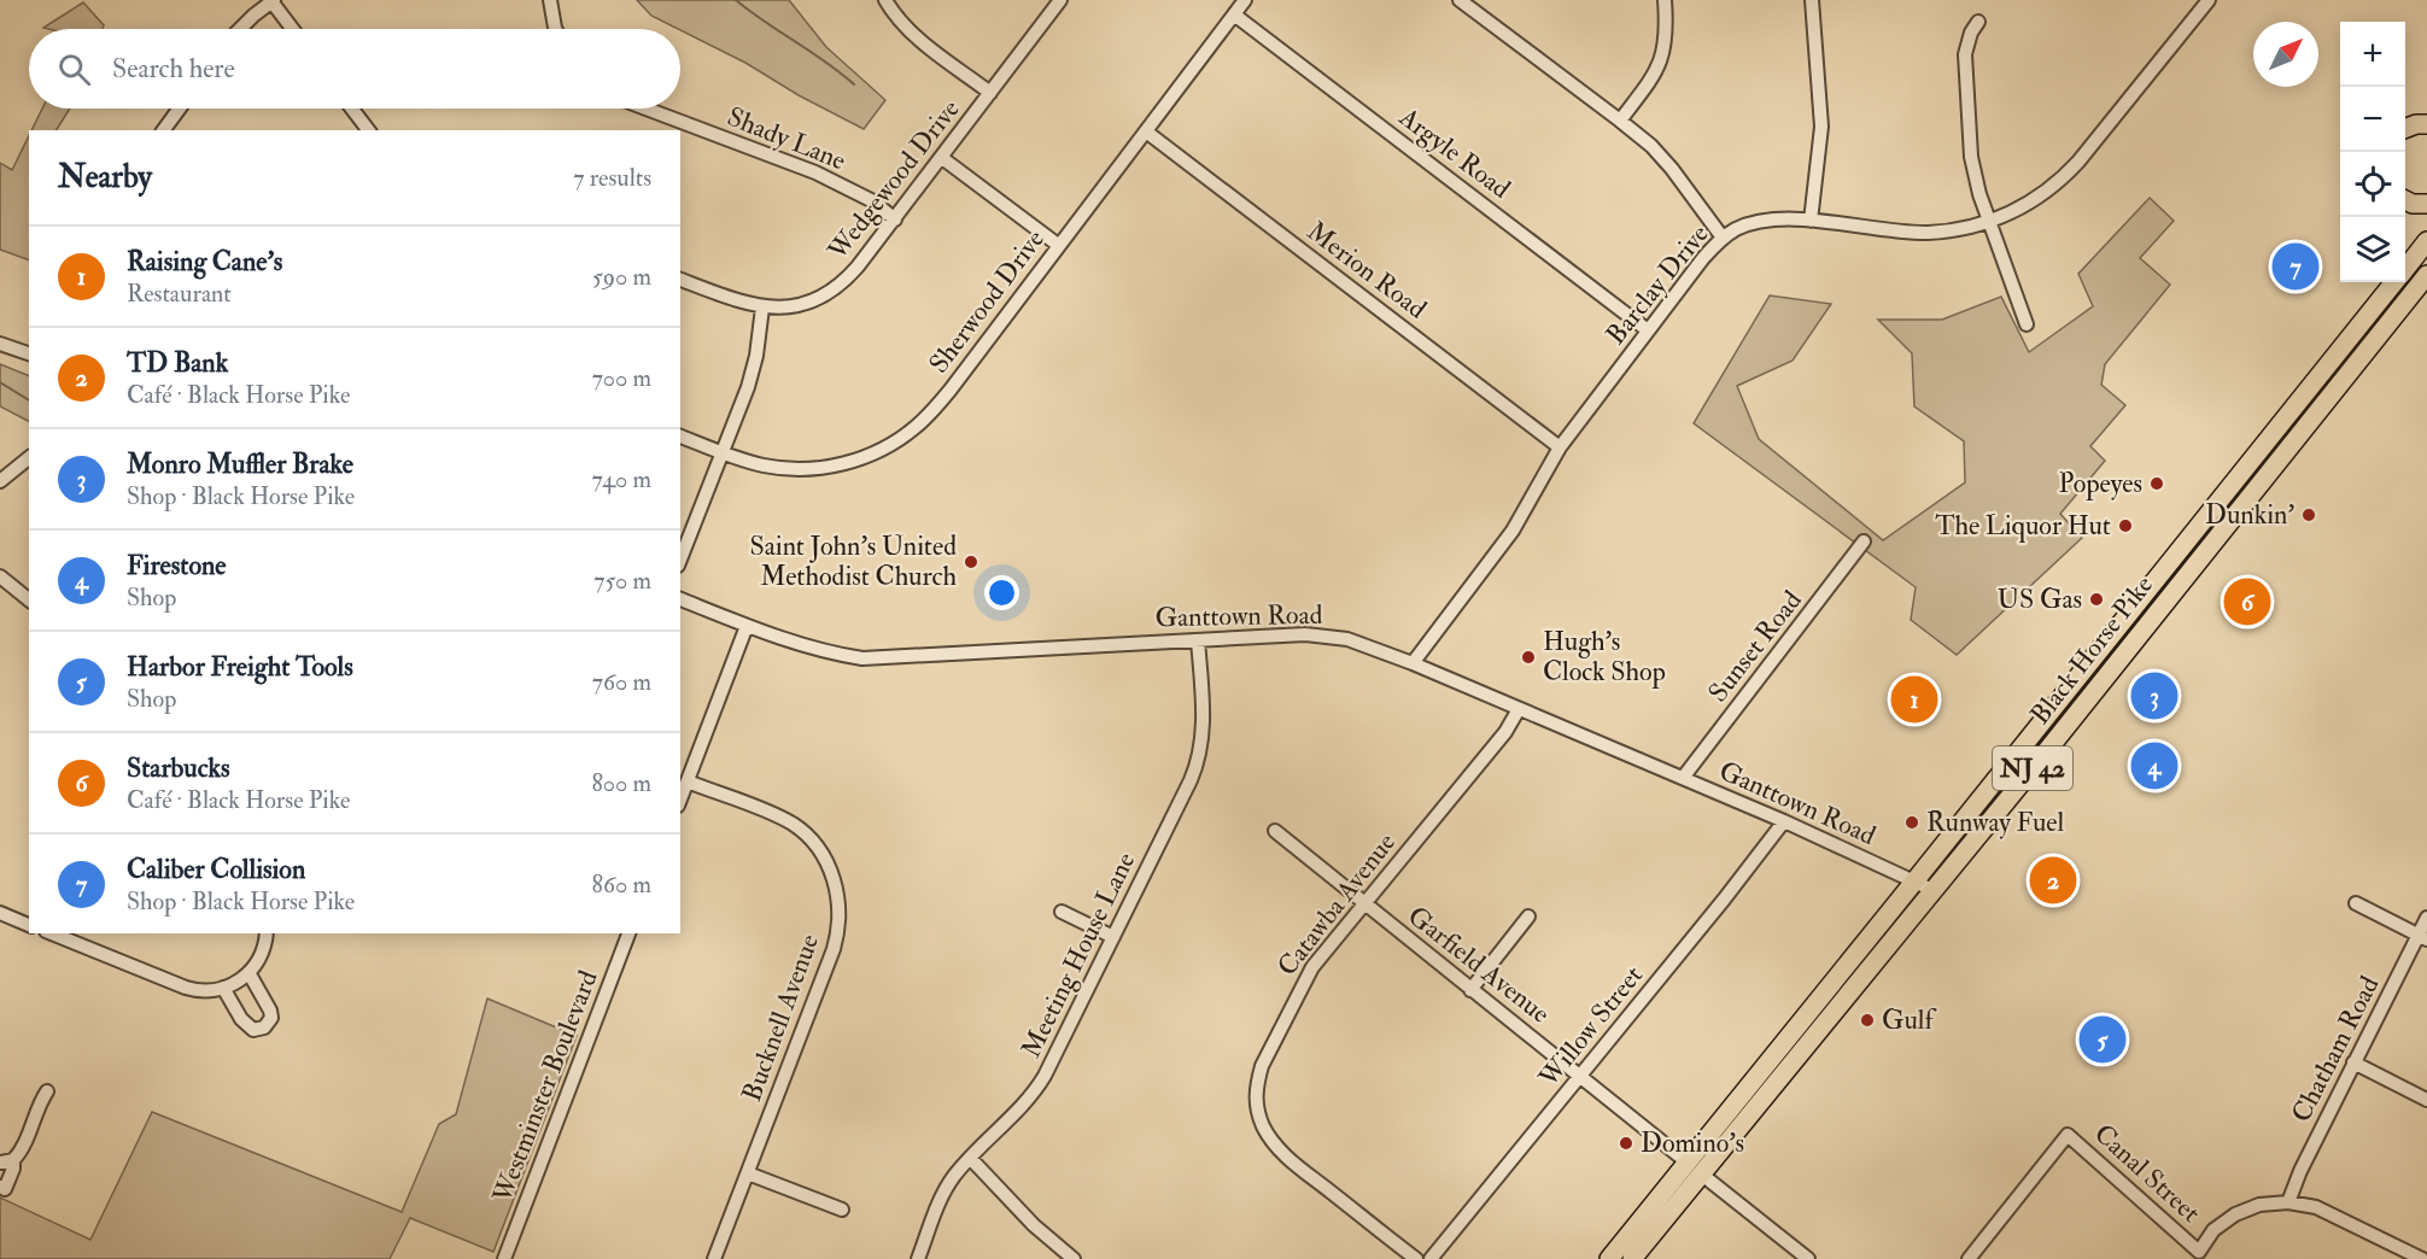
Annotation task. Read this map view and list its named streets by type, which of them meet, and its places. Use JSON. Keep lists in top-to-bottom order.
{
  "streets": {
    "highway": ["Black Horse Pike", "NJ 42"],
    "street": [
      "Shady Lane",
      "Argyle Road",
      "Wedgewood Drive",
      "Merion Road",
      "Barclay Drive",
      "Sherwood Drive",
      "Ganttown Road",
      "Sunset Road",
      "Catawba Avenue",
      "Meeting House Lane",
      "Garfield Avenue",
      "Bucknell Avenue",
      "Willow Street",
      "Chatham Road",
      "Westminster Boulevard",
      "Canal Street"
    ]
  },
  "crossings": [
    ["Shady Lane", "Wedgewood Drive"],
    ["Argyle Road", "Barclay Drive"],
    ["Argyle Road", "Sherwood Drive"],
    ["Merion Road", "Barclay Drive"],
    ["Merion Road", "Sherwood Drive"],
    ["Barclay Drive", "Ganttown Road"],
    ["Ganttown Road", "Sunset Road"],
    ["Ganttown Road", "Black Horse Pike"],
    ["Ganttown Road", "Catawba Avenue"],
    ["Ganttown Road", "Meeting House Lane"],
    ["Ganttown Road", "Willow Street"],
    ["Black Horse Pike", "Garfield Avenue"],
    ["Catawba Avenue", "Garfield Avenue"],
    ["Garfield Avenue", "Willow Street"],
    ["Chatham Road", "Canal Street"]
  ],
  "places": [
    "Popeyes",
    "Dunkin'",
    "The Liquor Hut",
    "Saint John's United Methodist Church",
    "US Gas",
    "Hugh's Clock Shop",
    "Runway Fuel",
    "Gulf",
    "Domino's"
  ],
  "north": "top right",
  "page": {
    "map_buttons": ["+", "−"],
    "search": "Search here",
    "heading": ["Nearby", "7 results"],
    "list": [
      {
        "mark": "1",
        "name": "Raising Cane's",
        "note": "Restaurant",
        "value": "590 m"
      },
      {
        "mark": "2",
        "name": "TD Bank",
        "note": "Café · Black Horse Pike",
        "value": "700 m"
      },
      {
        "mark": "3",
        "name": "Monro Muffler Brake",
        "note": "Shop · Black Horse Pike",
        "value": "740 m"
      },
      {
        "mark": "4",
        "name": "Firestone",
        "note": "Shop",
        "value": "750 m"
      },
      {
        "mark": "5",
        "name": "Harbor Freight Tools",
        "note": "Shop",
        "value": "760 m"
      },
      {
        "mark": "6",
        "name": "Starbucks",
        "note": "Café · Black Horse Pike",
        "value": "800 m"
      },
      {
        "mark": "7",
        "name": "Caliber Collision",
        "note": "Shop · Black Horse Pike",
        "value": "860 m"
      }
    ],
    "pins": [
      "7",
      "6",
      "3",
      "1",
      "4",
      "2",
      "5"
    ]
  }
}
